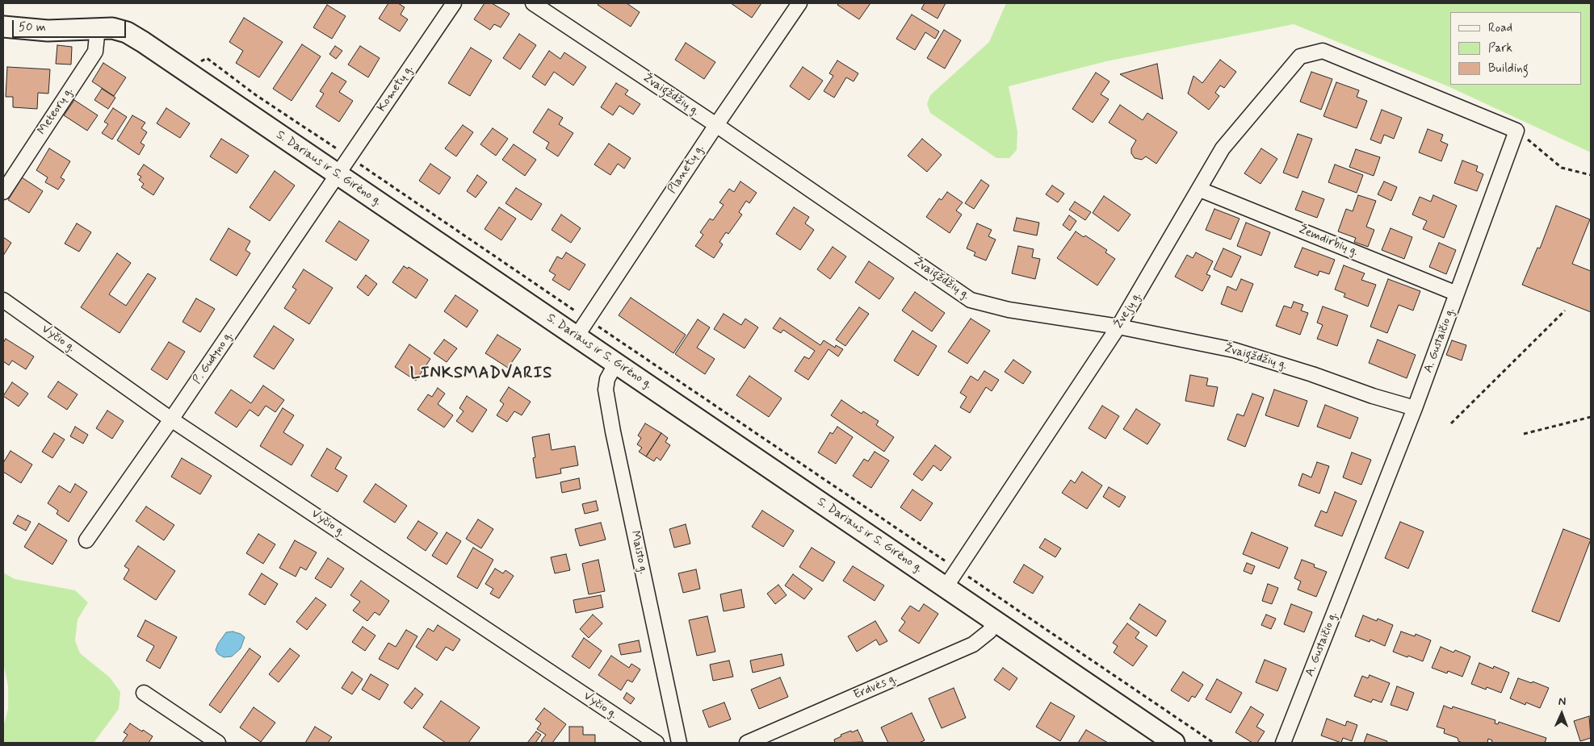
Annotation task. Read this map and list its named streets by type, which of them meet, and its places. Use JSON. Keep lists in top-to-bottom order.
{
  "streets": {
    "street": [
      "Kometų g.",
      "Žvaigždžių g.",
      "Meteorų g.",
      "S. Dariaus ir S. Girėno g.",
      "Planetų g.",
      "Žemdirbių g.",
      "Žvejų g.",
      "Vyčio g.",
      "A. Gustaičio g.",
      "P. Gudyno g.",
      "Maisto g.",
      "Erdvės g."
    ]
  },
  "crossings": [
    ["Kometų g.", "S. Dariaus ir S. Girėno g."],
    ["Kometų g.", "P. Gudyno g."],
    ["Žvaigždžių g.", "Planetų g."],
    ["Žvaigždžių g.", "Žvejų g."],
    ["Žvaigždžių g.", "A. Gustaičio g."],
    ["Meteorų g.", "S. Dariaus ir S. Girėno g."],
    ["S. Dariaus ir S. Girėno g.", "Planetų g."],
    ["S. Dariaus ir S. Girėno g.", "Žvejų g."],
    ["S. Dariaus ir S. Girėno g.", "P. Gudyno g."],
    ["S. Dariaus ir S. Girėno g.", "Maisto g."],
    ["S. Dariaus ir S. Girėno g.", "Erdvės g."],
    ["Žemdirbių g.", "Žvejų g."],
    ["Žemdirbių g.", "A. Gustaičio g."],
    ["Žvejų g.", "A. Gustaičio g."],
    ["Vyčio g.", "P. Gudyno g."]
  ],
  "districts": ["LINKSMADVARIS"],
  "legend": ["Road", "Park", "Building"],
  "scale_bar": "50 m",
  "north": "top"
}
